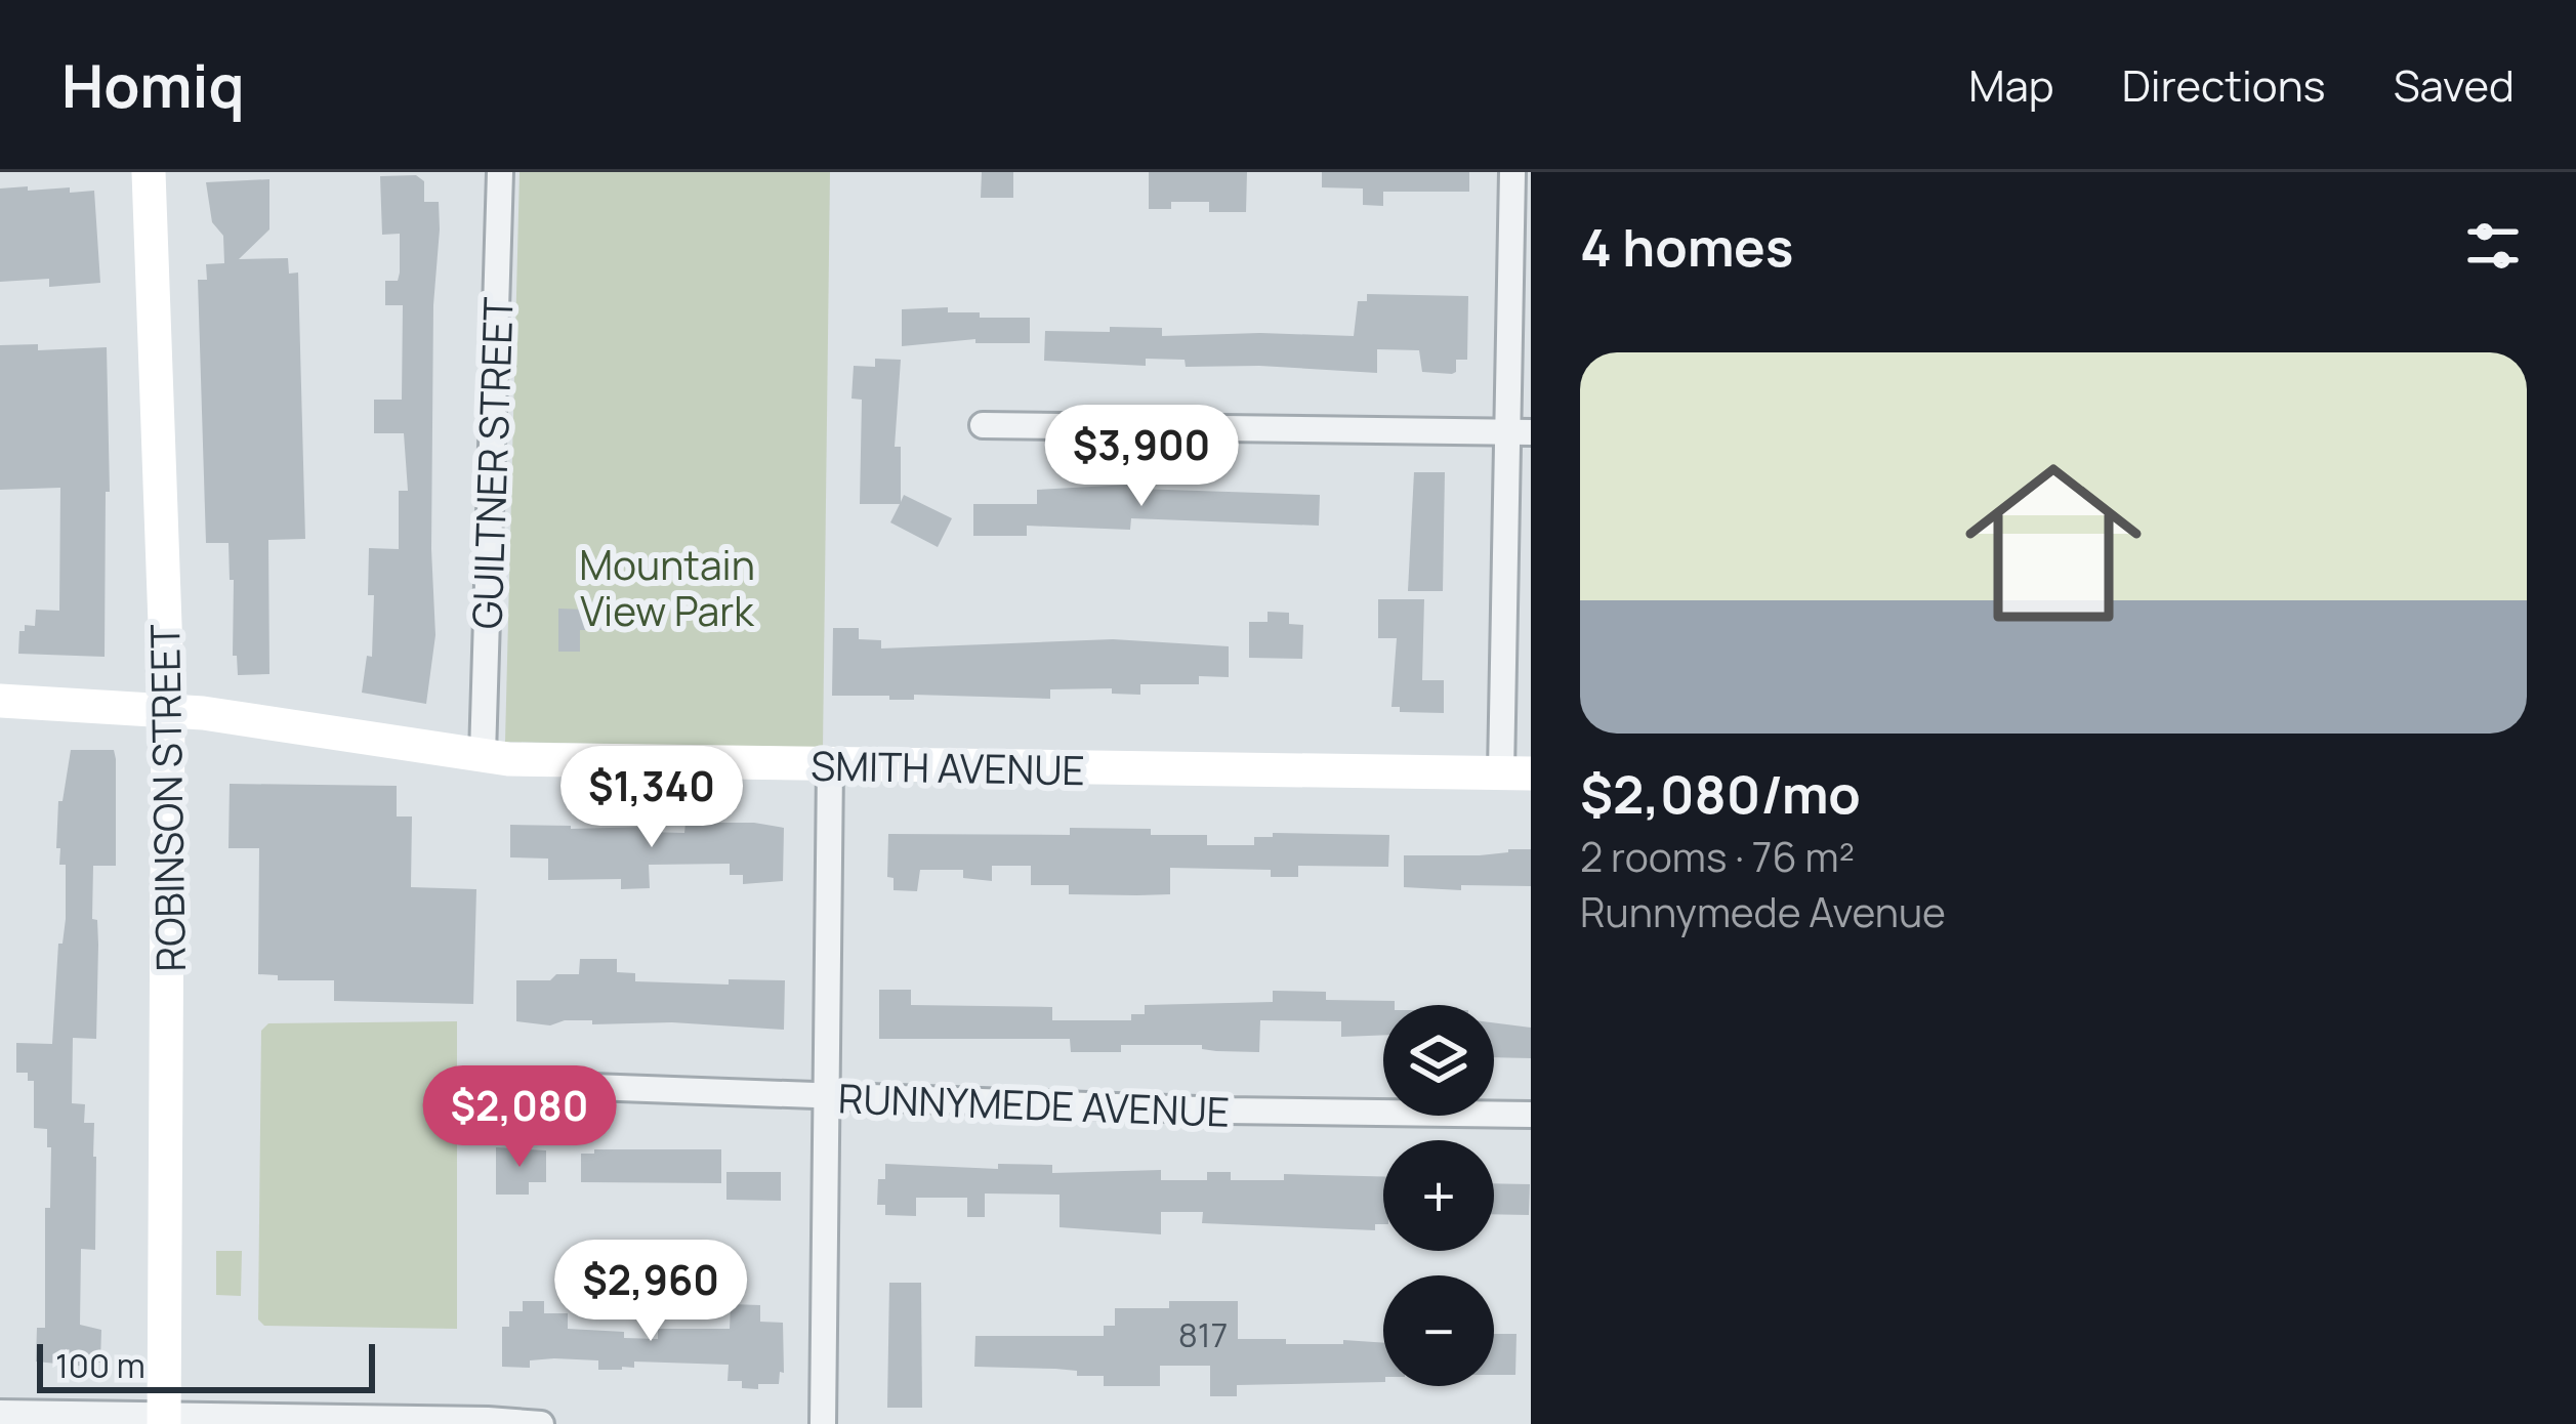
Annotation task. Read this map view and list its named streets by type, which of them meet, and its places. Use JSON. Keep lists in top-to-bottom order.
{
  "streets": {
    "street": [
      "GUILTNER STREET",
      "SMITH AVENUE",
      "ROBINSON STREET",
      "RUNNYMEDE AVENUE"
    ]
  },
  "crossings": [
    ["GUILTNER STREET", "SMITH AVENUE"],
    ["SMITH AVENUE", "ROBINSON STREET"]
  ],
  "parks": ["Mountain View Park"],
  "house_numbers": ["817"],
  "scale_bar": "100 m",
  "page": {
    "header": "Homiq",
    "nav": ["Map", "Directions", "Saved"],
    "heading": "4 homes",
    "list": [
      {
        "name": "$2,080/mo",
        "note": "2 rooms · 76 m² · Runnymede Avenue"
      }
    ],
    "price": [
      "$3,900",
      "$1,340",
      "$2,080",
      "$2,960"
    ],
    "map_buttons": ["+", "−"],
    "scale": "100 m"
  }
}
